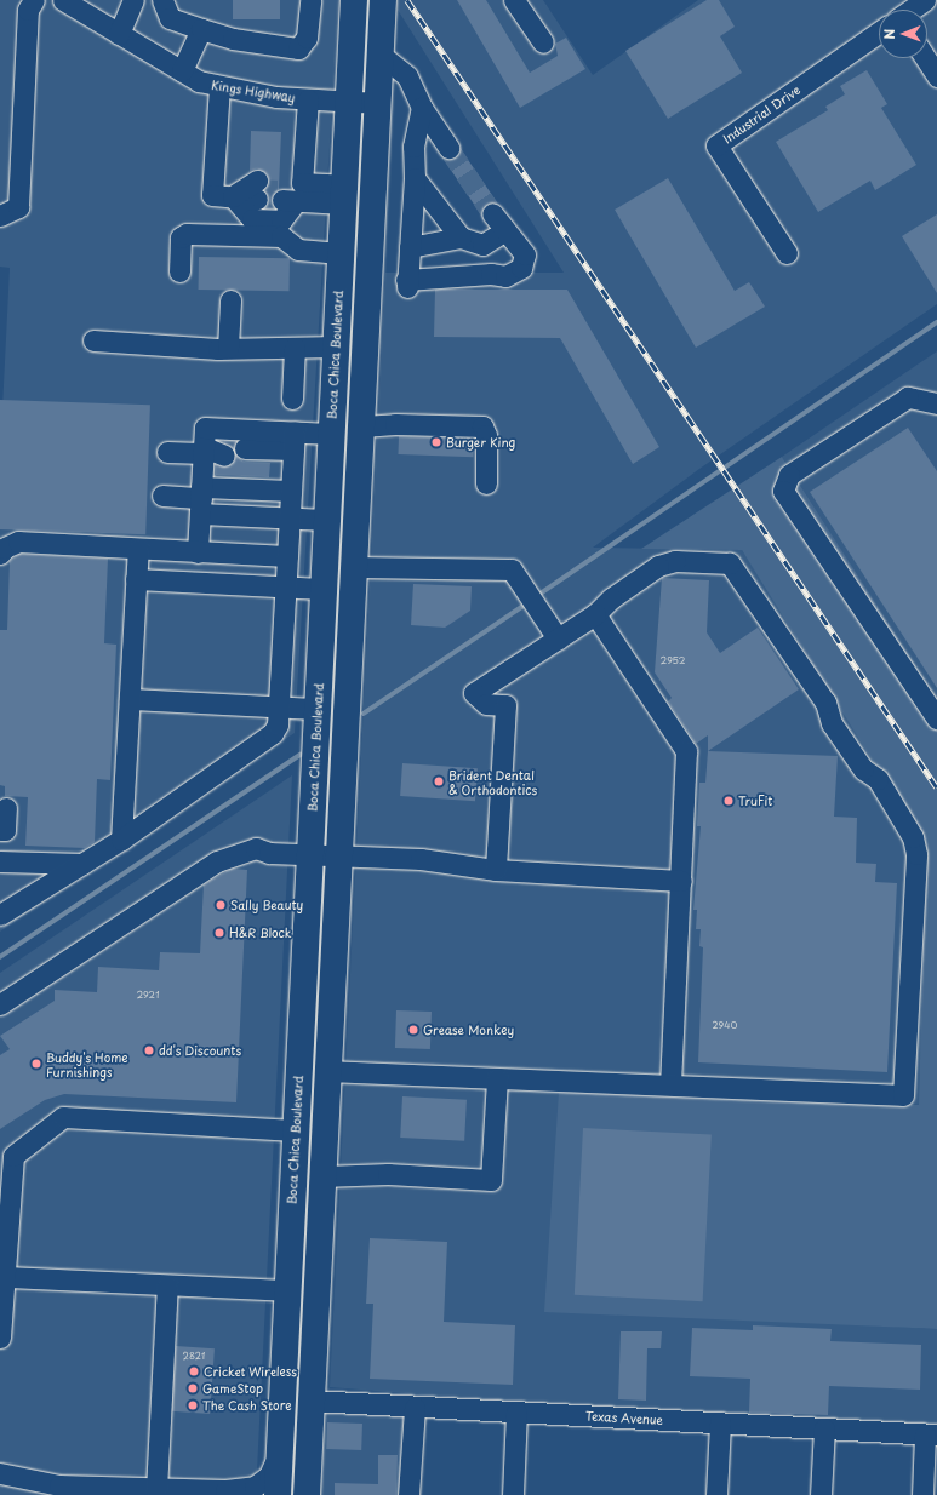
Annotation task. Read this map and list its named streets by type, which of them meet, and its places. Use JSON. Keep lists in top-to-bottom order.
{
  "streets": {
    "main road": ["Boca Chica Boulevard"],
    "street": ["Kings Highway", "Industrial Drive", "Texas Avenue"]
  },
  "crossings": [
    ["Kings Highway", "Boca Chica Boulevard"]
  ],
  "places": [
    "Burger King",
    "Brident Dental & Orthodontics",
    "TruFit",
    "Sally Beauty",
    "H&R Block",
    "Grease Monkey",
    "dd's Discounts",
    "Buddy's Home Furnishings",
    "Cricket Wireless",
    "GameStop",
    "The Cash Store"
  ],
  "house_numbers": [
    "2952",
    "2921",
    "2940",
    "2821"
  ],
  "north": "left"
}
